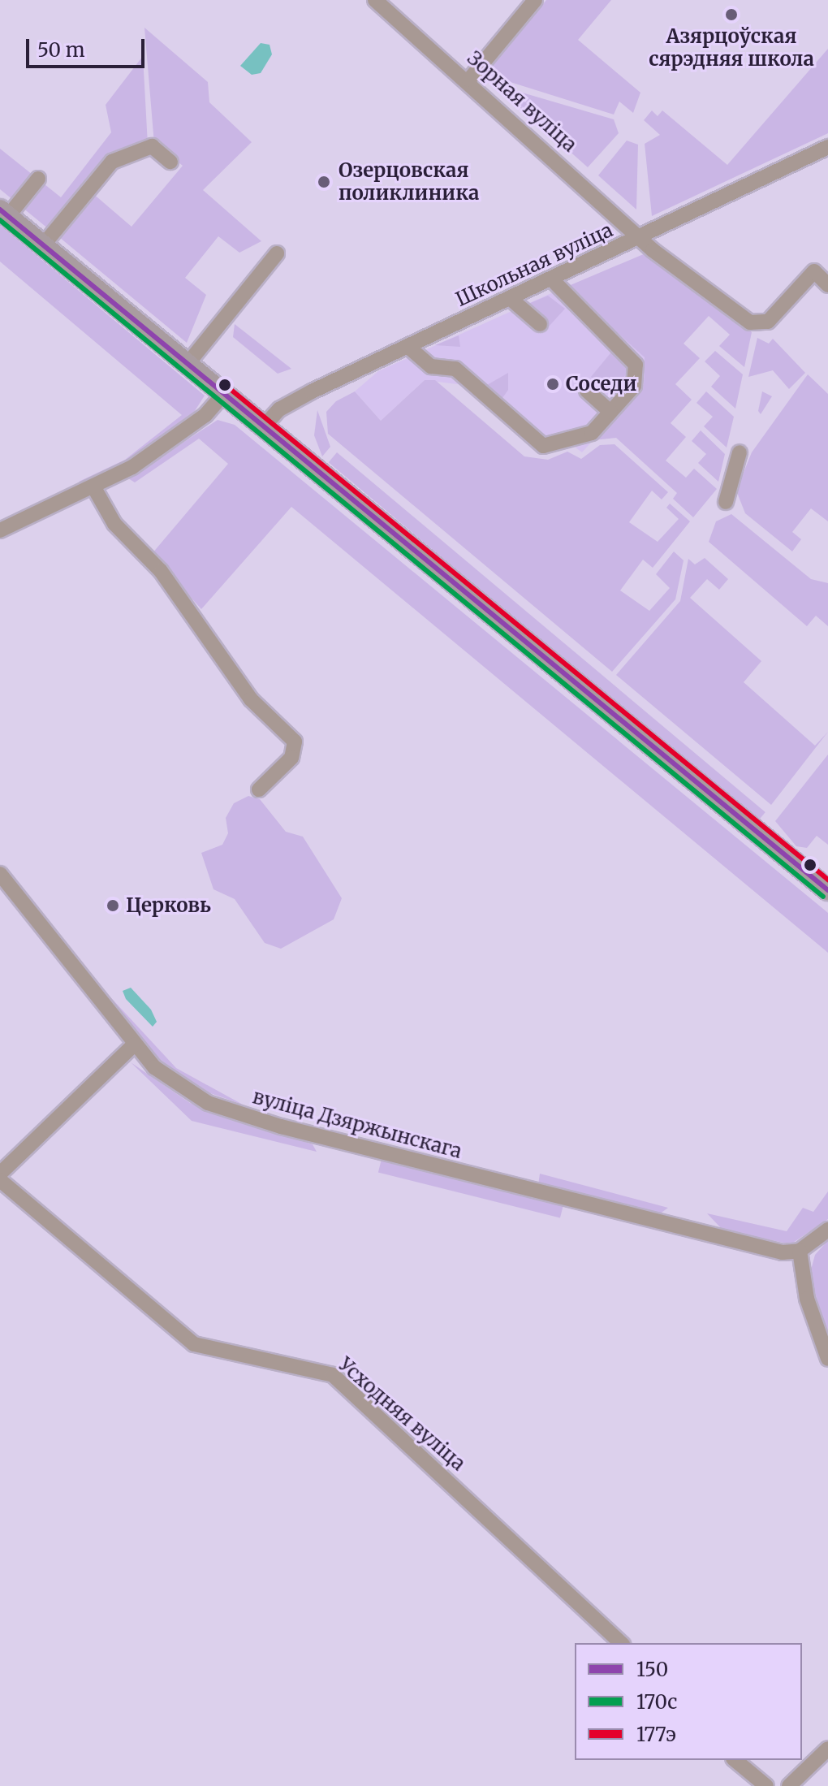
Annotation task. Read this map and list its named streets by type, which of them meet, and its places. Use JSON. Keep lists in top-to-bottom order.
{
  "streets": {
    "street": [
      "Зорная вуліца",
      "Школьная вуліца",
      "вуліца Дзяржынскага",
      "Усходняя вуліца"
    ]
  },
  "crossings": [
    ["Зорная вуліца", "Школьная вуліца"]
  ],
  "places": [
    "Азярцоўская сярэдняя школа",
    "Озерцовская поликлиника",
    "Соседи",
    "Церковь"
  ],
  "lines": ["transit line 150", "transit line 170с", "transit line 177э"],
  "legend": ["150", "170с", "177э"],
  "scale_bar": "50 m"
}
